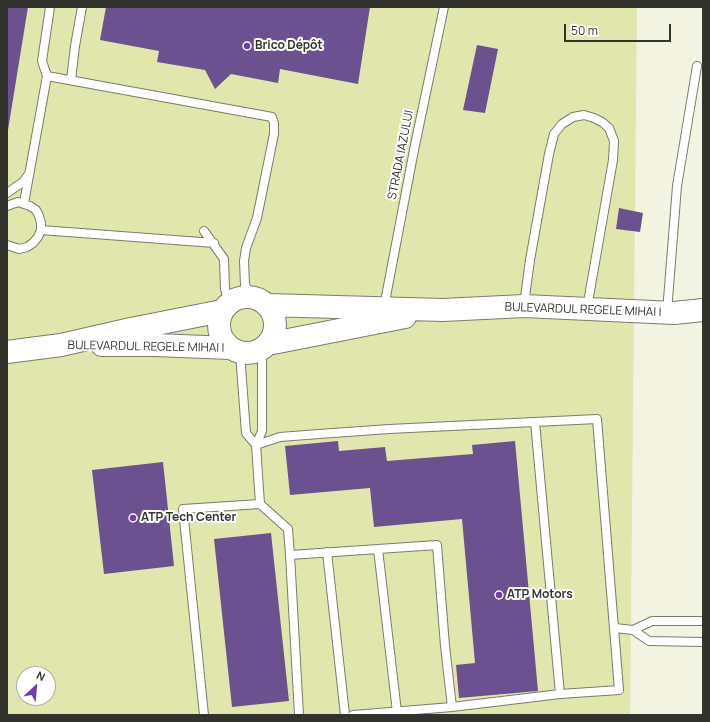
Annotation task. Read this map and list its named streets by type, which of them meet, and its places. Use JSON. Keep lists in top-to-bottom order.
{
  "streets": {
    "main road": ["BULEVARDUL REGELE MIHAI I"],
    "lane": ["STRADA IAZULUI"]
  },
  "crossings": [
    ["STRADA IAZULUI", "BULEVARDUL REGELE MIHAI I"]
  ],
  "places": ["Brico Dépôt", "ATP Tech Center", "ATP Motors"],
  "scale_bar": "50 m",
  "north": "top right"
}
